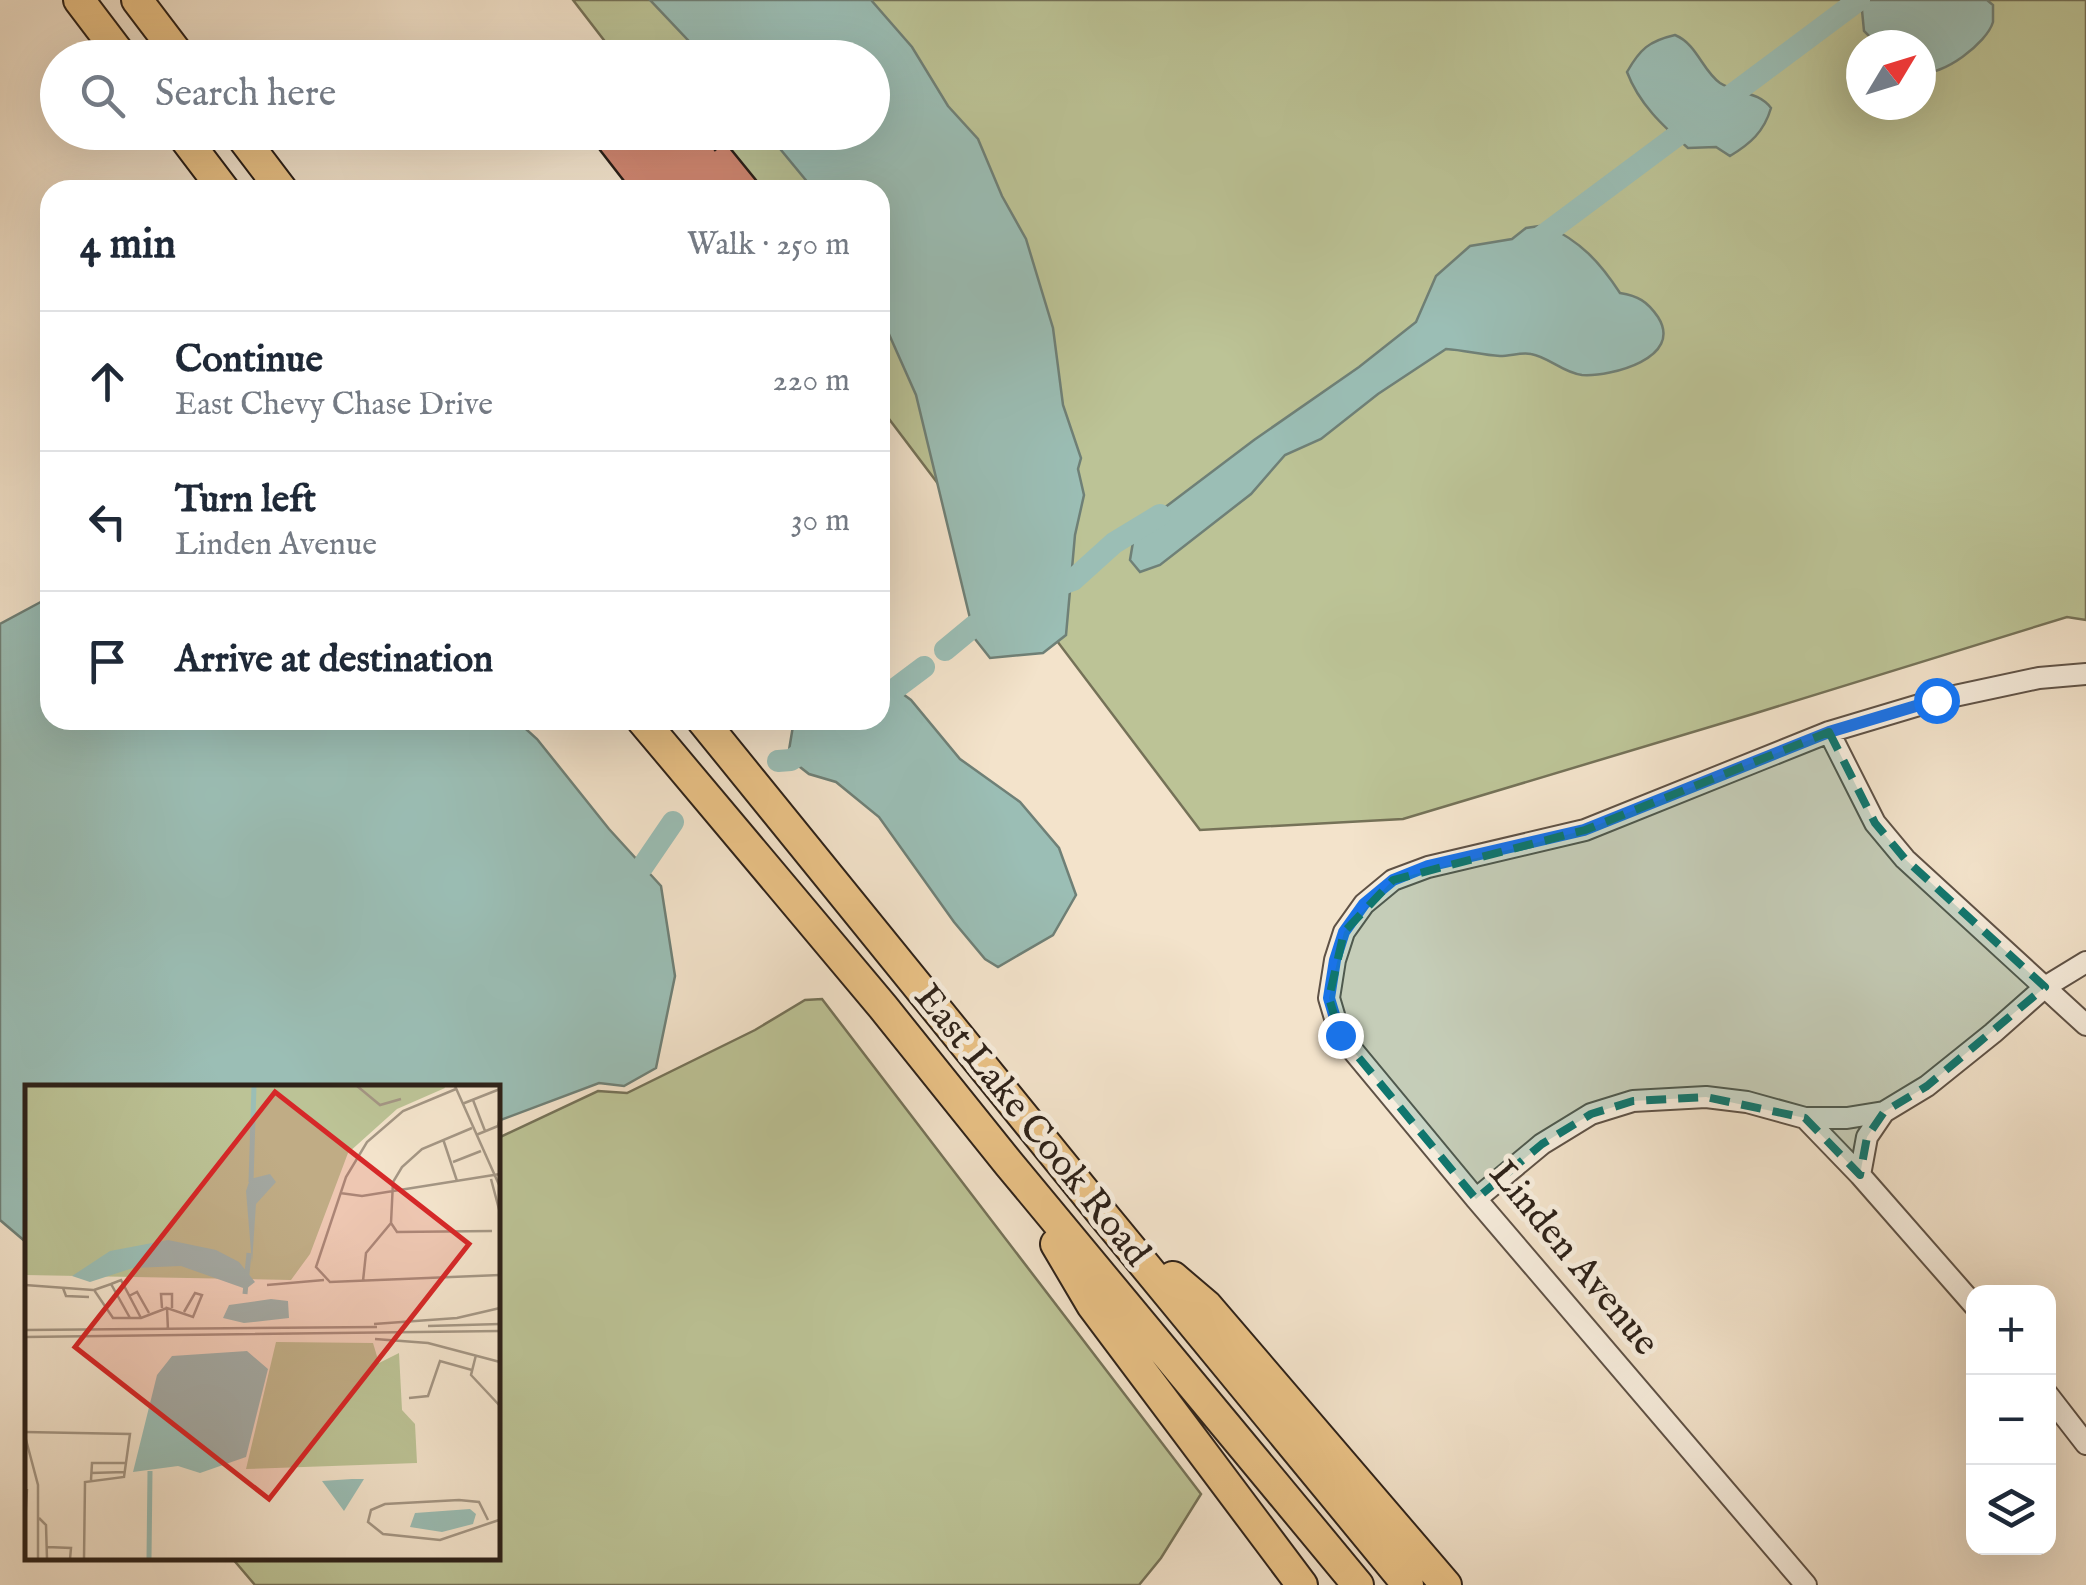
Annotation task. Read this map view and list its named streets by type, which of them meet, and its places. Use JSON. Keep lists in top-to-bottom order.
{
  "streets": {
    "main road": ["East Lake Cook Road"],
    "street": ["Linden Avenue"]
  },
  "north": "top right",
  "page": {
    "search": "Search here",
    "heading": ["4 min", "Walk · 250 m"],
    "list": [
      ["Continue", "East Chevy Chase Drive", "220 m"],
      ["Turn left", "Linden Avenue", "30 m"],
      "Arrive at destination"
    ],
    "map_buttons": ["+", "−"]
  }
}
